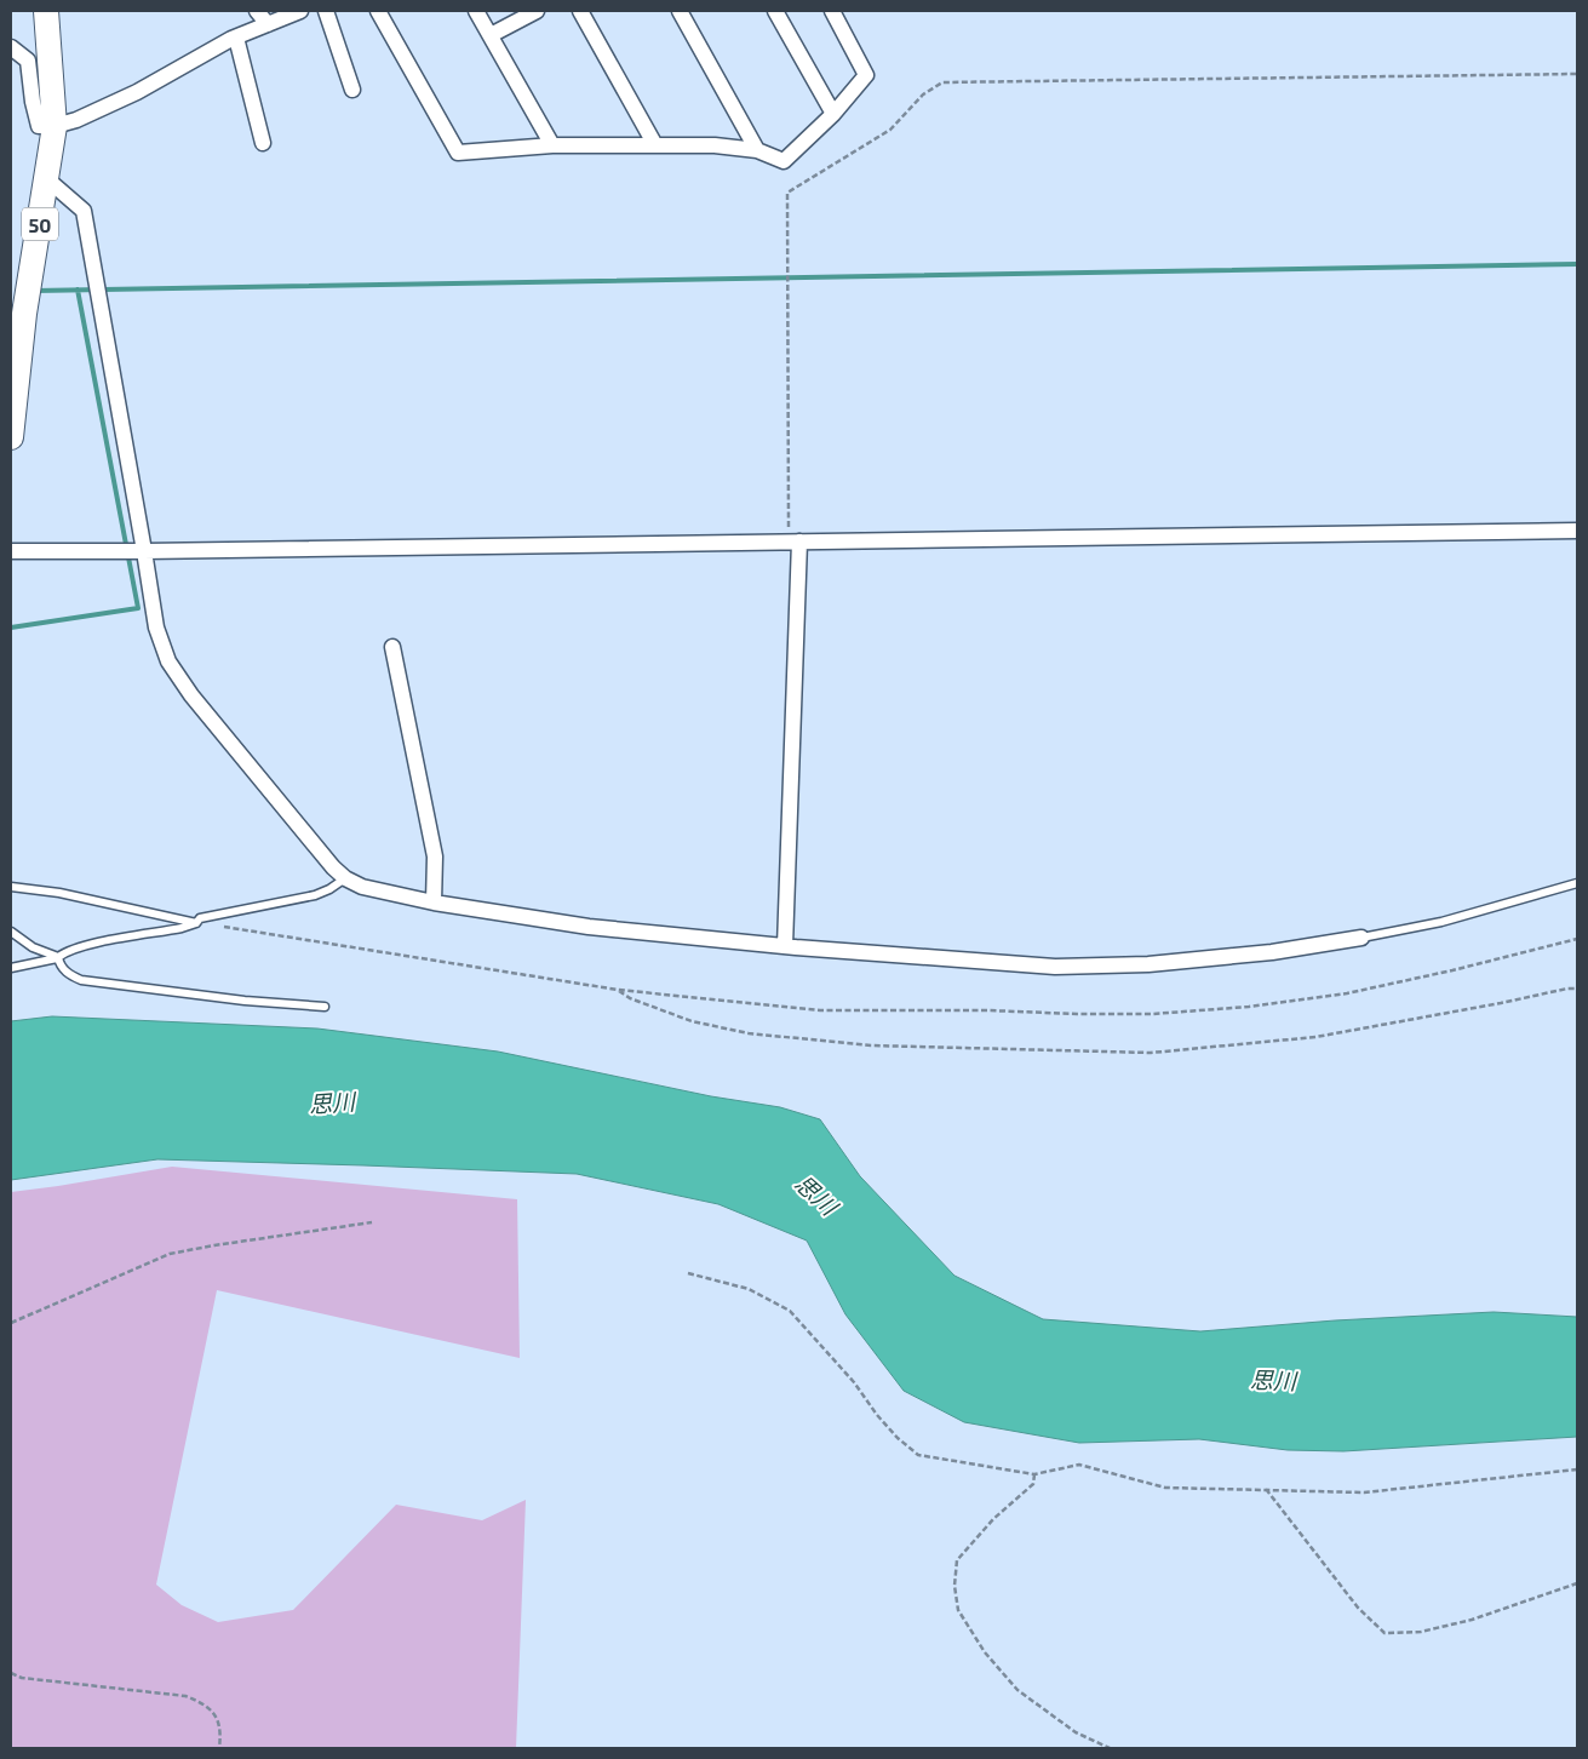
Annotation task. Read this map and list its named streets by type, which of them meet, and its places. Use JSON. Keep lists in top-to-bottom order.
{
  "streets": {
    "main road": ["50"]
  },
  "water": ["思川"]
}
